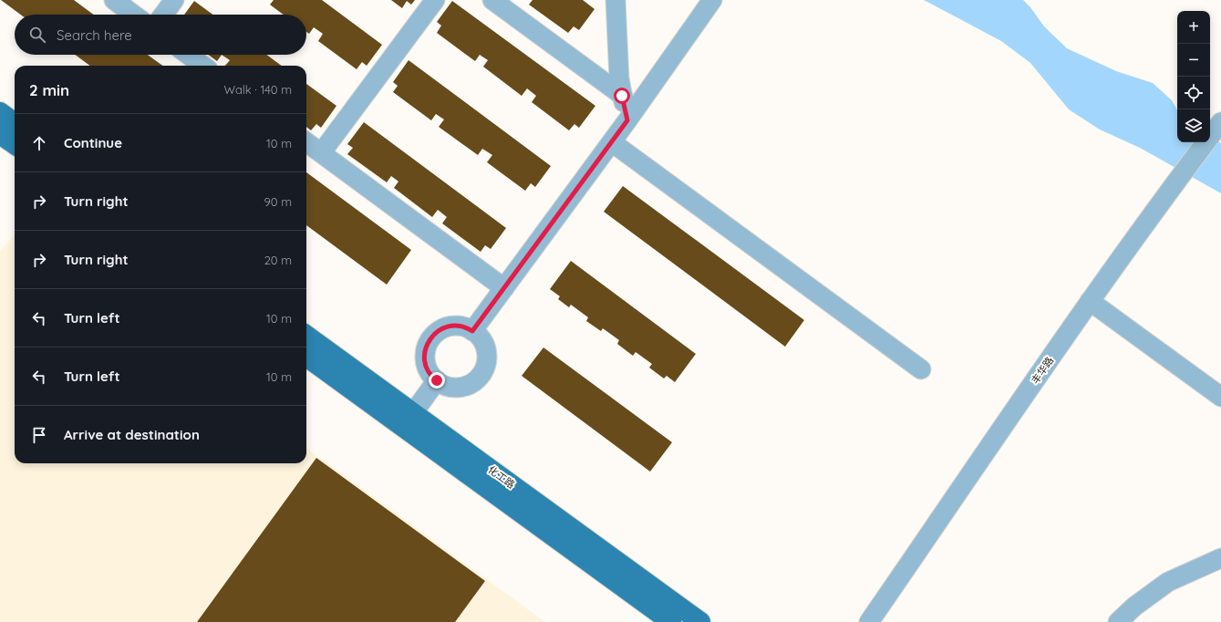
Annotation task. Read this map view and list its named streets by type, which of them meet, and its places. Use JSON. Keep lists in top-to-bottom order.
{
  "streets": {
    "main road": ["化工路"],
    "street": ["丰华路"]
  },
  "page": {
    "map_buttons": ["+", "−"],
    "search": "Search here",
    "heading": ["2 min", "Walk · 140 m"],
    "list": [
      ["Continue", "10 m"],
      ["Turn right", "90 m"],
      ["Turn right", "20 m"],
      ["Turn left", "10 m"],
      ["Turn left", "10 m"],
      "Arrive at destination"
    ]
  }
}
